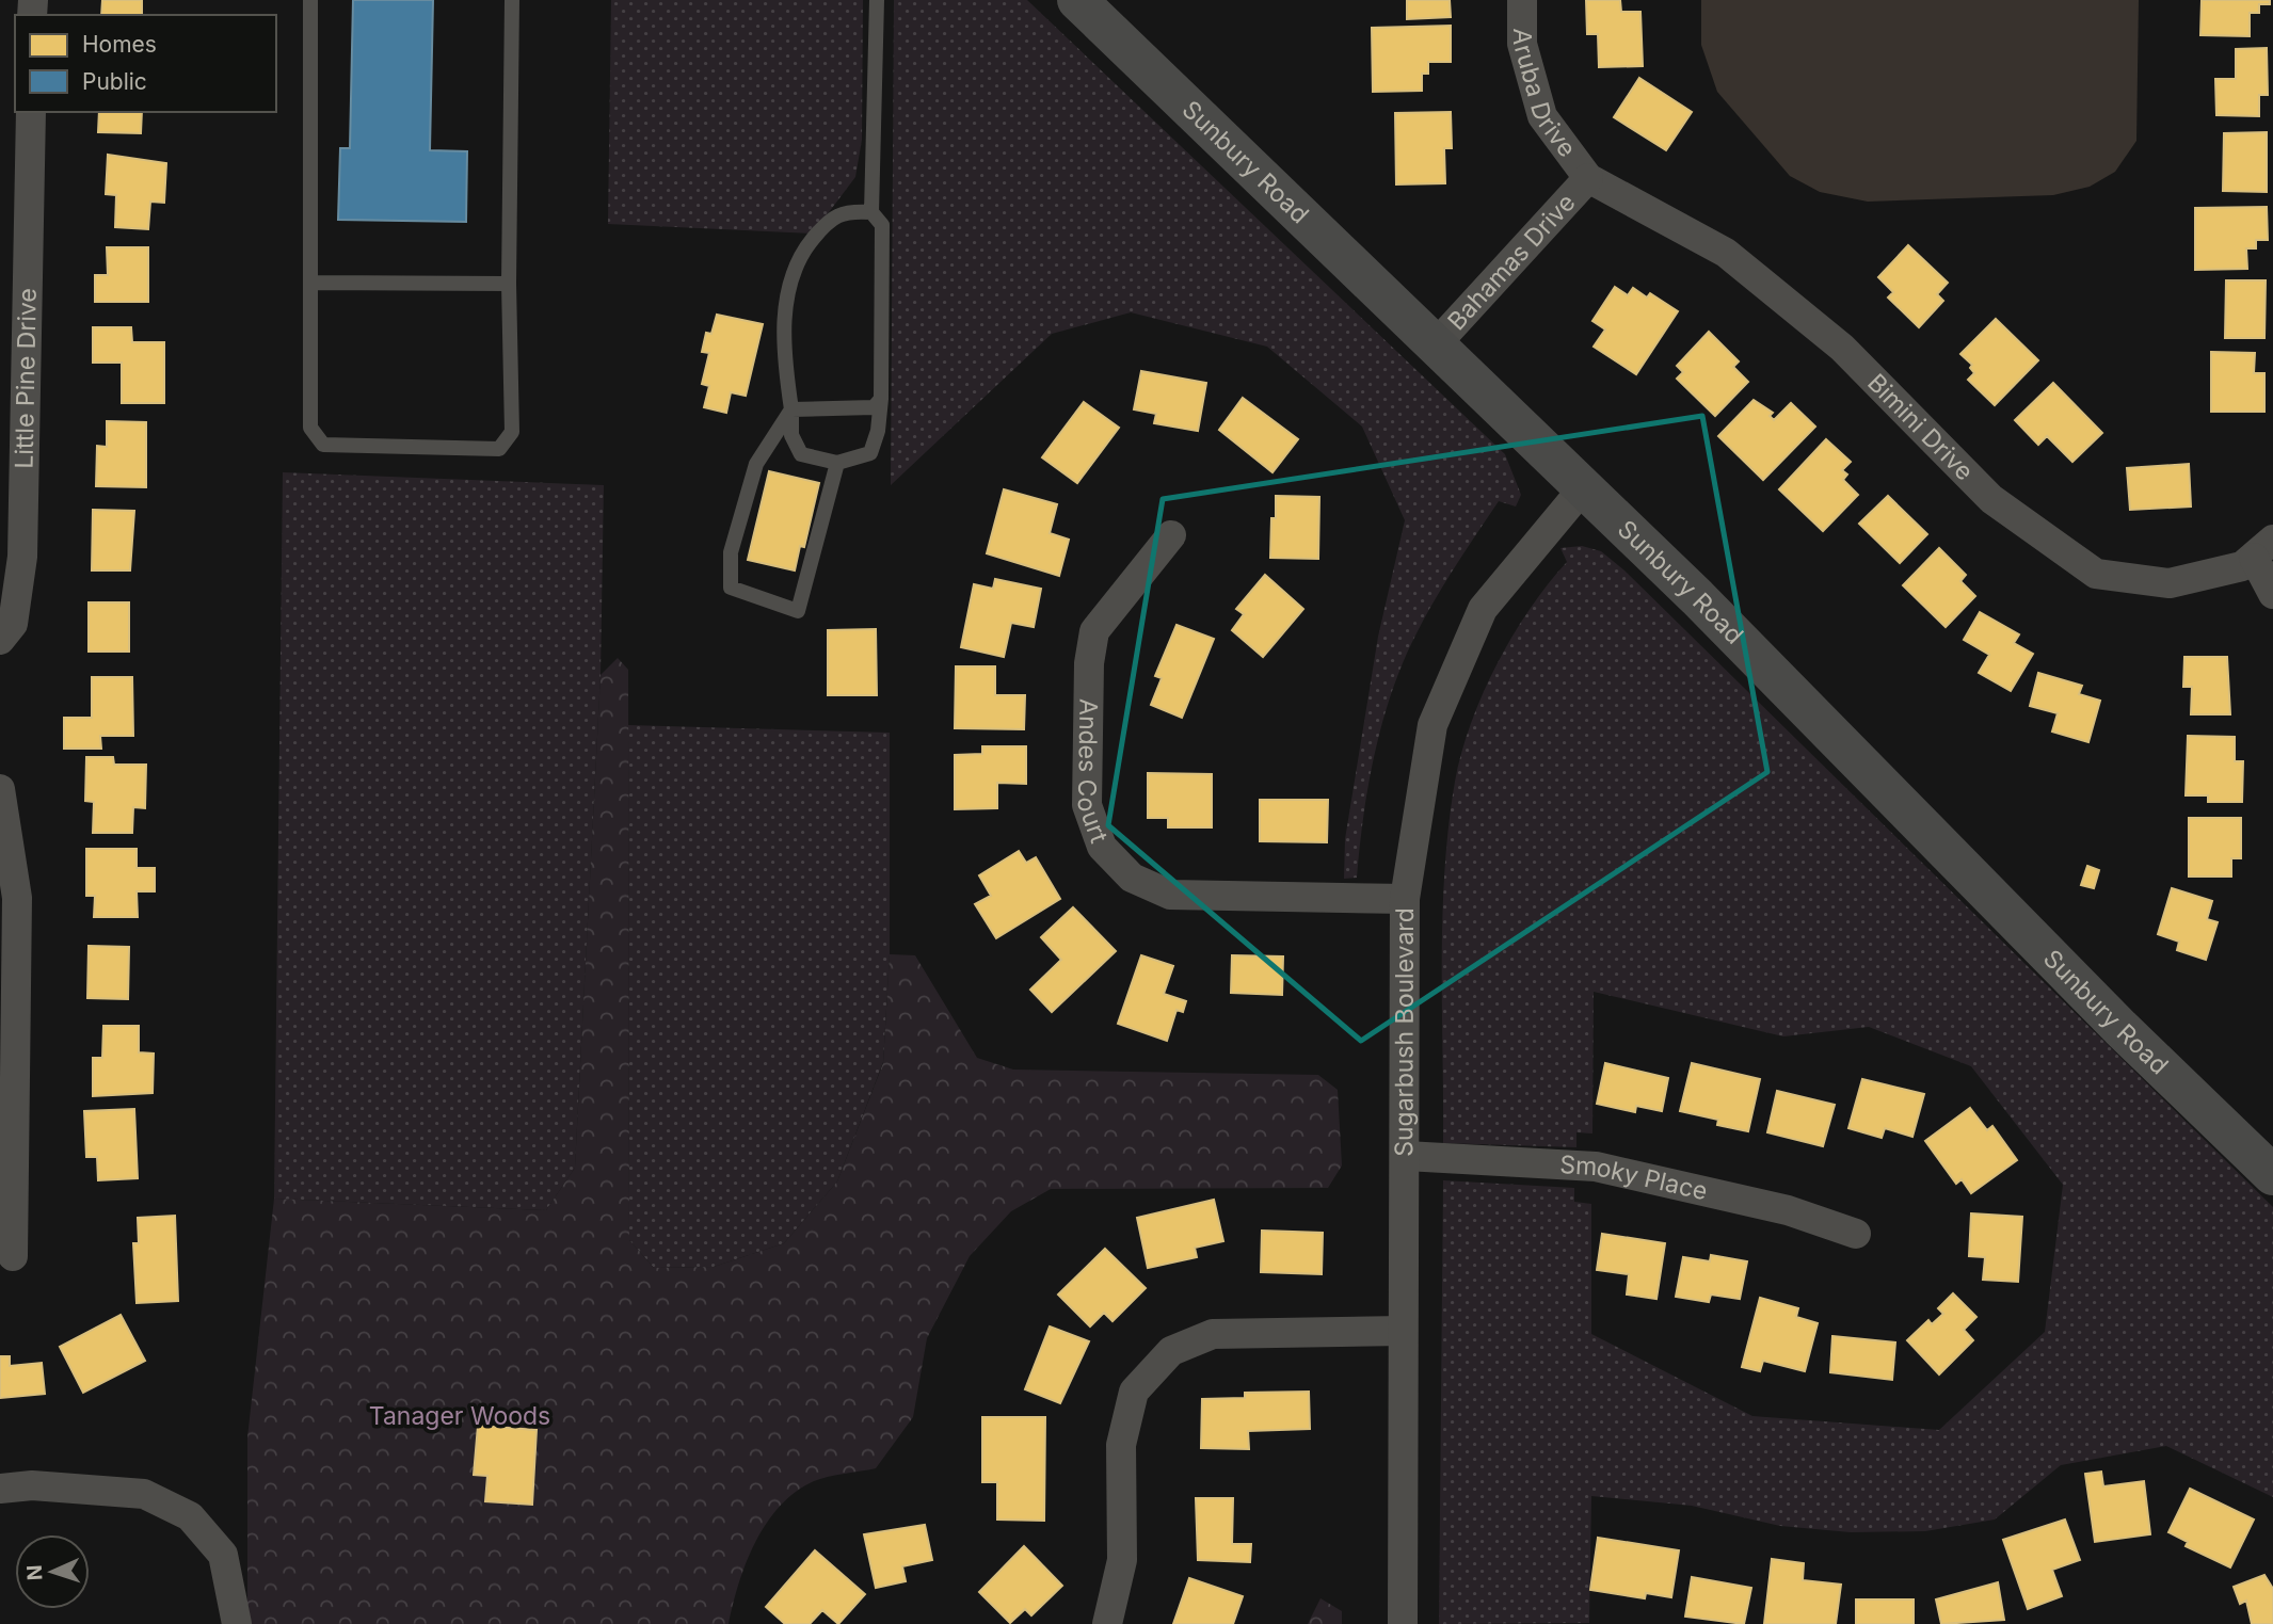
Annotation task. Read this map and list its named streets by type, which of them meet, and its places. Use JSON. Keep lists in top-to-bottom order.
{
  "streets": {
    "main road": ["Sunbury Road"],
    "street": [
      "Aruba Drive",
      "Bahamas Drive",
      "Little Pine Drive",
      "Bimini Drive",
      "Andes Court",
      "Sugarbush Boulevard",
      "Smoky Place"
    ]
  },
  "crossings": [
    ["Aruba Drive", "Bahamas Drive"],
    ["Aruba Drive", "Bimini Drive"],
    ["Sunbury Road", "Bahamas Drive"],
    ["Sunbury Road", "Sugarbush Boulevard"],
    ["Bahamas Drive", "Bimini Drive"],
    ["Andes Court", "Sugarbush Boulevard"],
    ["Sugarbush Boulevard", "Smoky Place"]
  ],
  "parks": ["Tanager Woods"],
  "legend": ["Homes", "Public"],
  "north": "left"
}
